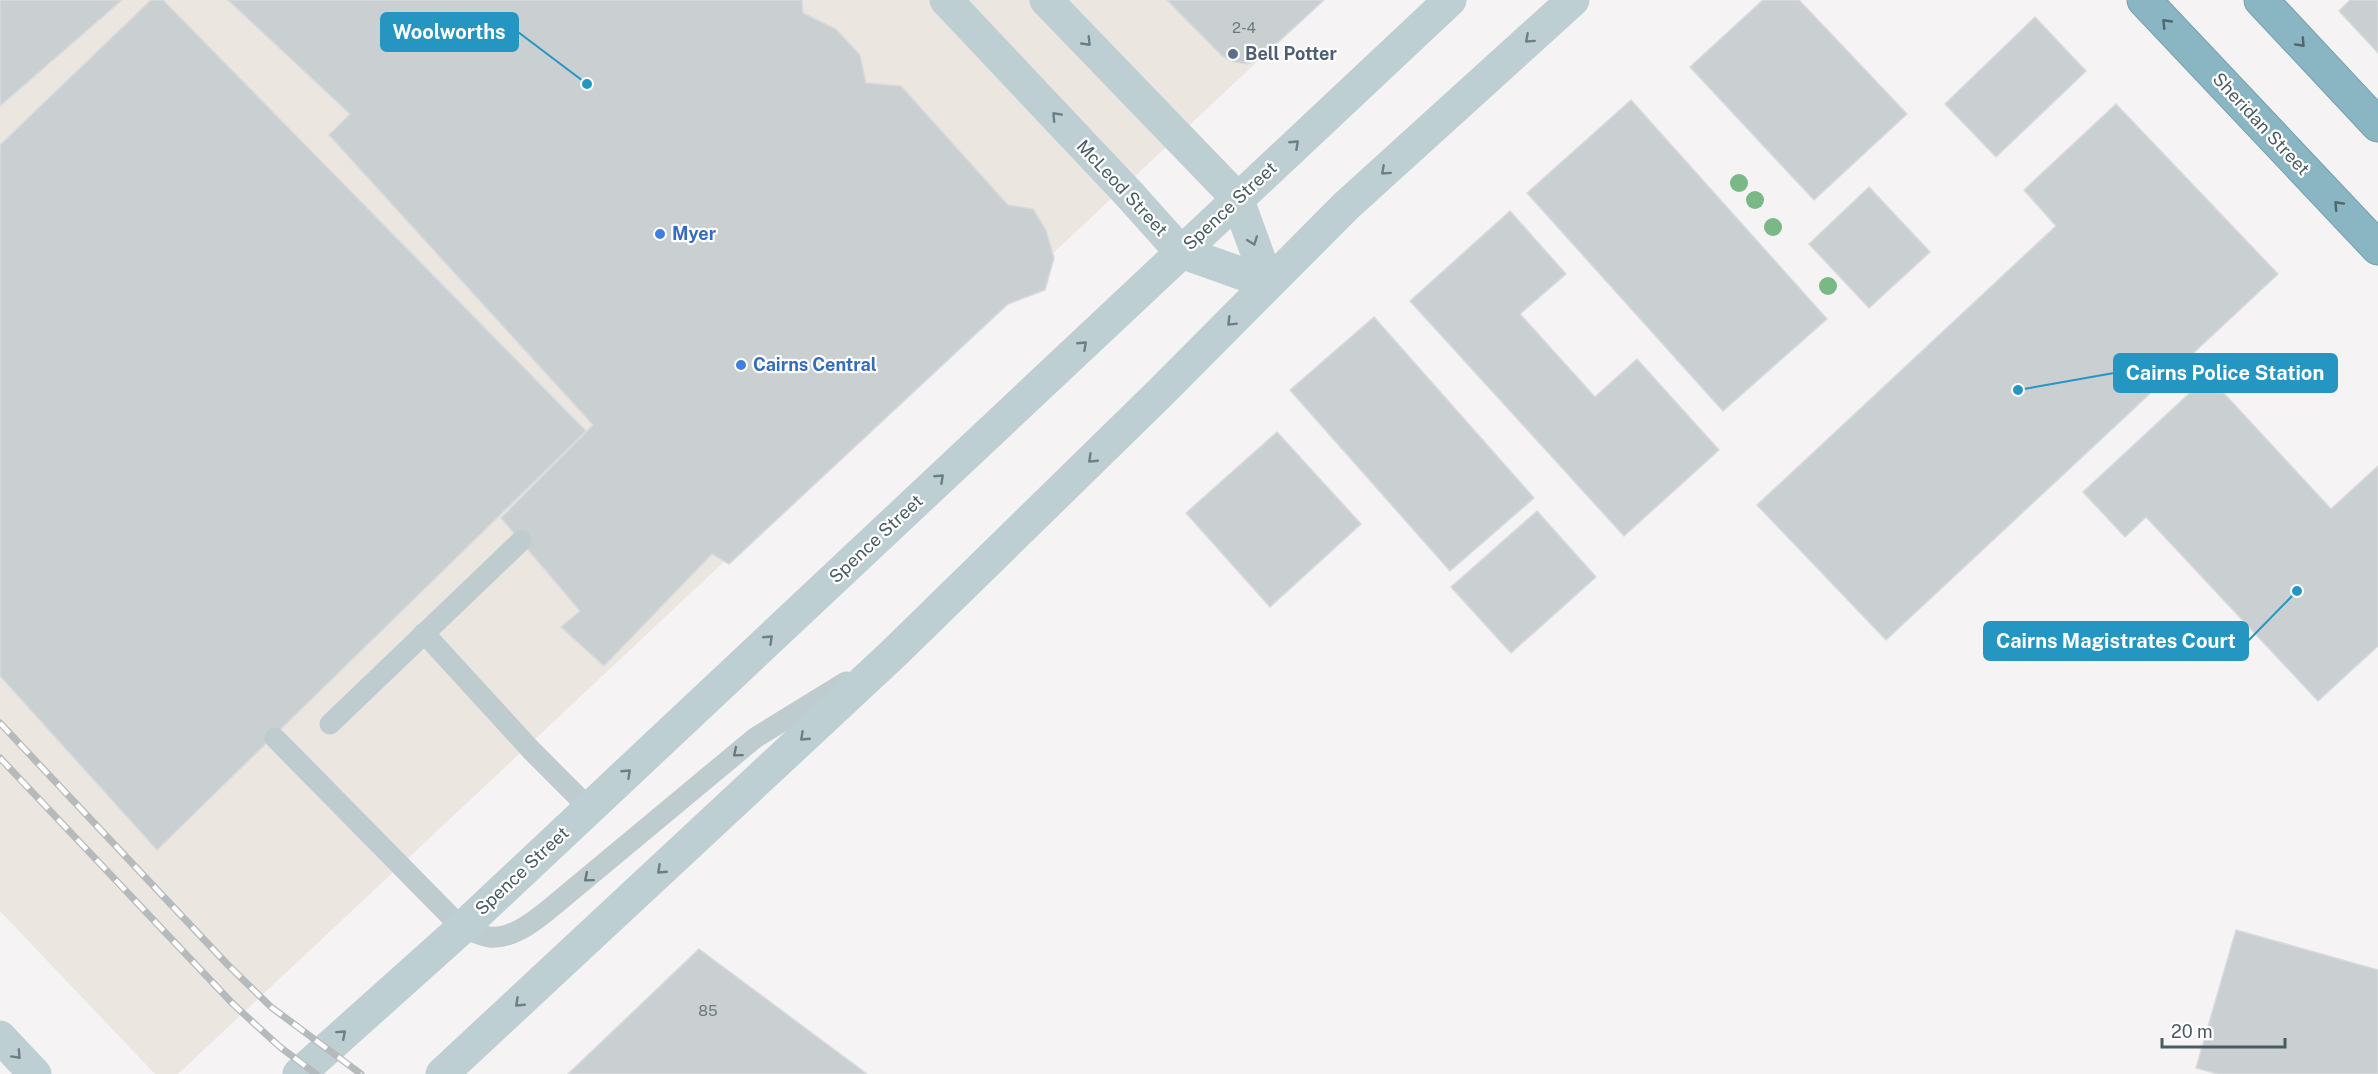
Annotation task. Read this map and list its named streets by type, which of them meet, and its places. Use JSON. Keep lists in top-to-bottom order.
{
  "streets": {
    "highway": ["Sheridan Street"],
    "street": ["McLeod Street", "Spence Street"]
  },
  "crossings": [
    ["McLeod Street", "Spence Street"]
  ],
  "places": [
    "Bell Potter",
    "Woolworths",
    "Myer",
    "Cairns Central",
    "Cairns Police Station",
    "Cairns Magistrates Court"
  ],
  "house_numbers": ["2-4", "85"],
  "scale_bar": "20 m"
}
